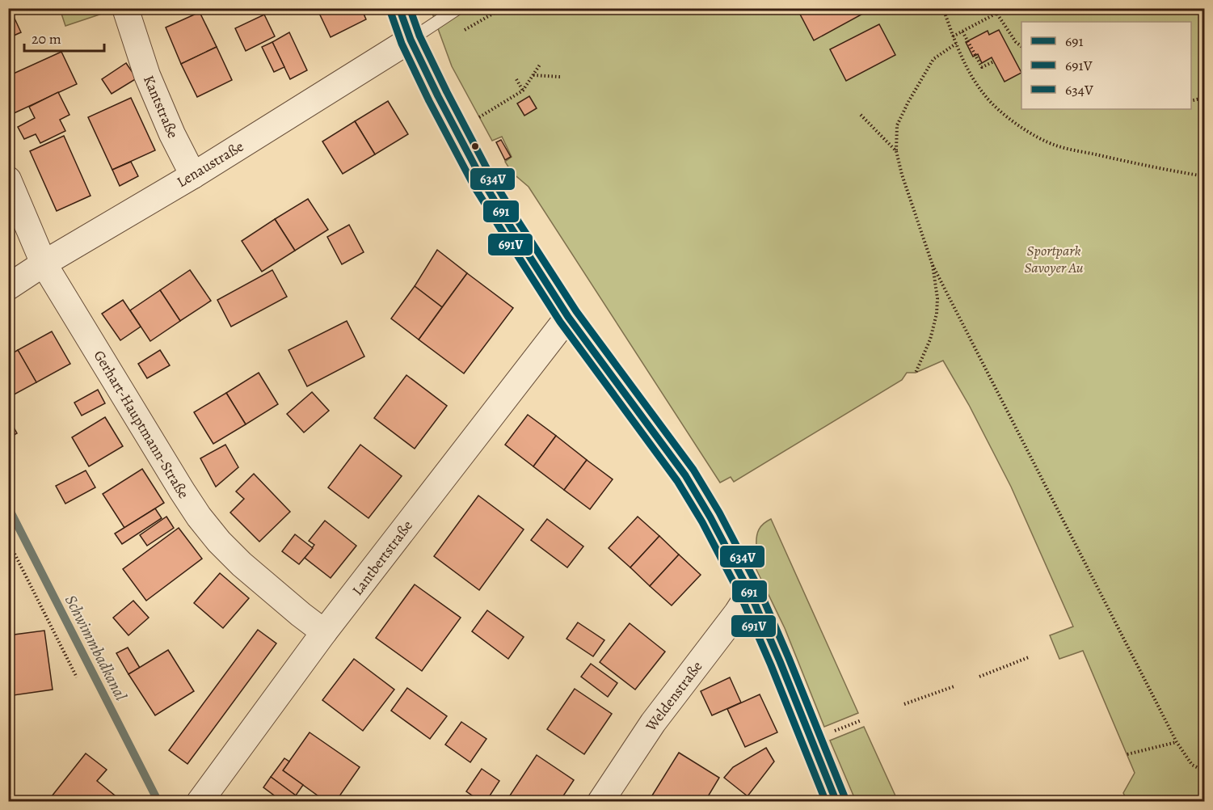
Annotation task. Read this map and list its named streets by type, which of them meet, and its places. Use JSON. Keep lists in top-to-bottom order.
{
  "streets": {
    "street": [
      "Kantstraße",
      "Lenaustraße",
      "Gerhart-Hauptmann-Straße",
      "Lantbertstraße",
      "Weldenstraße"
    ]
  },
  "crossings": [
    ["Kantstraße", "Lenaustraße"],
    ["Lenaustraße", "Gerhart-Hauptmann-Straße"],
    ["Gerhart-Hauptmann-Straße", "Lantbertstraße"]
  ],
  "water": ["Schwimmbadkanal"],
  "parks": ["Sportpark Savoyer Au"],
  "lines": ["transit line 691", "transit line 634V", "transit line 691V"],
  "legend": ["691", "691V", "634V"],
  "scale_bar": "20 m"
}
